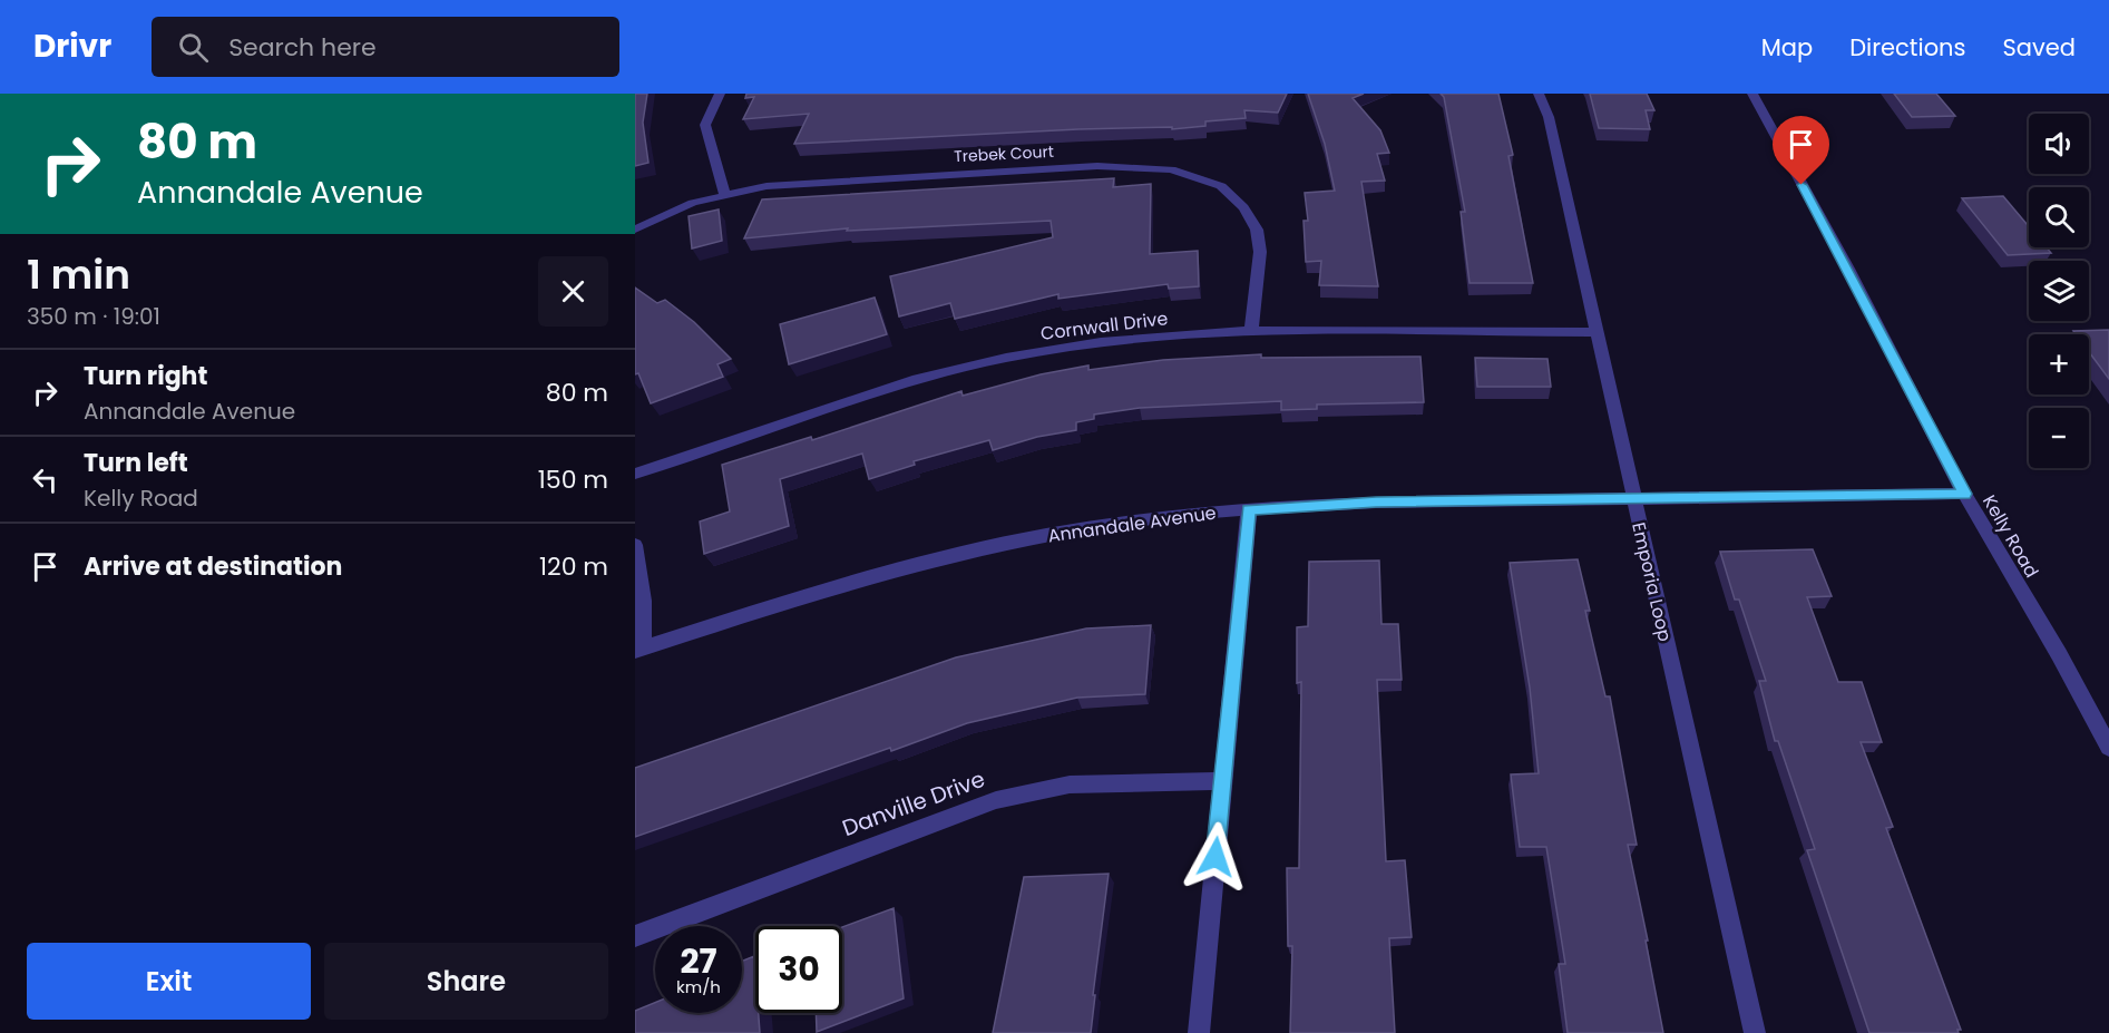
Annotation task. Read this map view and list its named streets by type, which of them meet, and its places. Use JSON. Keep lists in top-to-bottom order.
{
  "streets": {
    "street": [
      "Trebek Court",
      "Cornwall Drive",
      "Annandale Avenue",
      "Kelly Road",
      "Emporia Loop",
      "Danville Drive"
    ]
  },
  "crossings": [
    ["Trebek Court", "Cornwall Drive"],
    ["Cornwall Drive", "Emporia Loop"],
    ["Annandale Avenue", "Kelly Road"],
    ["Annandale Avenue", "Emporia Loop"]
  ],
  "page": {
    "header": "Drivr",
    "search": "Search here",
    "nav": ["Map", "Directions", "Saved"],
    "turn": ["80 m", "Annandale Avenue"],
    "map_buttons": ["+", "−"],
    "heading": ["1 min", "350 m · 19:01"],
    "list": [
      {
        "name": "Turn right",
        "note": "Annandale Avenue",
        "value": "80 m"
      },
      {
        "name": "Turn left",
        "note": "Kelly Road",
        "value": "150 m"
      },
      {
        "name": "Arrive at destination",
        "value": "120 m"
      }
    ],
    "speed": "27 km/h",
    "limit": "30",
    "buttons": ["Exit", "Share"]
  }
}
